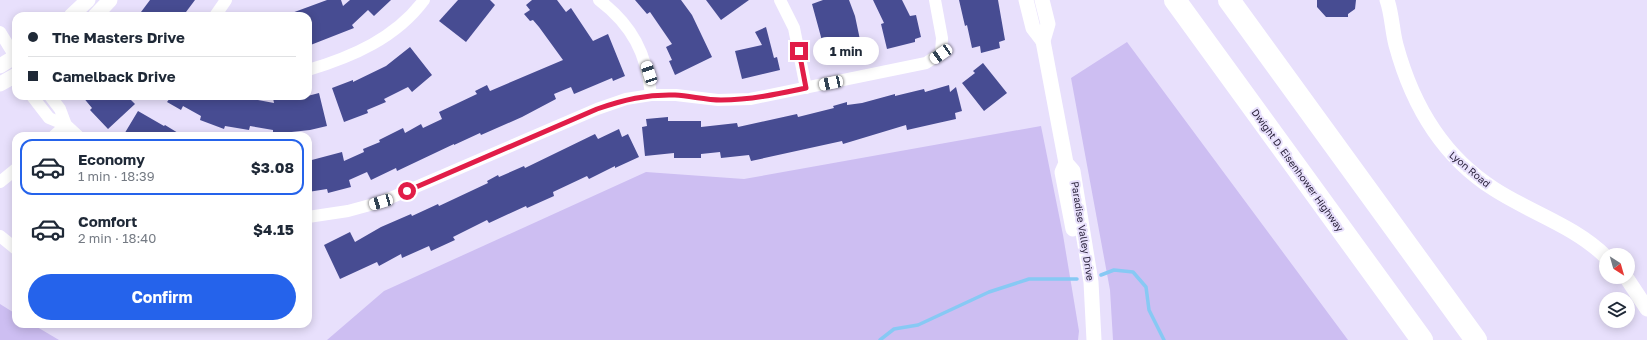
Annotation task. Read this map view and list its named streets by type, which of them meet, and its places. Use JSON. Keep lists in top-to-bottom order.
{
  "streets": {
    "highway": ["Dwight D. Eisenhower Highway"],
    "street": ["Lyon Road", "Paradise Valley Drive"]
  },
  "north": "bottom right",
  "page": {
    "banner": ["The Masters Drive", "Camelback Drive"],
    "bubble": "1 min",
    "list": [
      {
        "name": "Economy",
        "note": "1 min · 18:39",
        "value": "$3.08"
      },
      {
        "name": "Comfort",
        "note": "2 min · 18:40",
        "value": "$4.15"
      }
    ],
    "buttons": "Confirm"
  }
}
